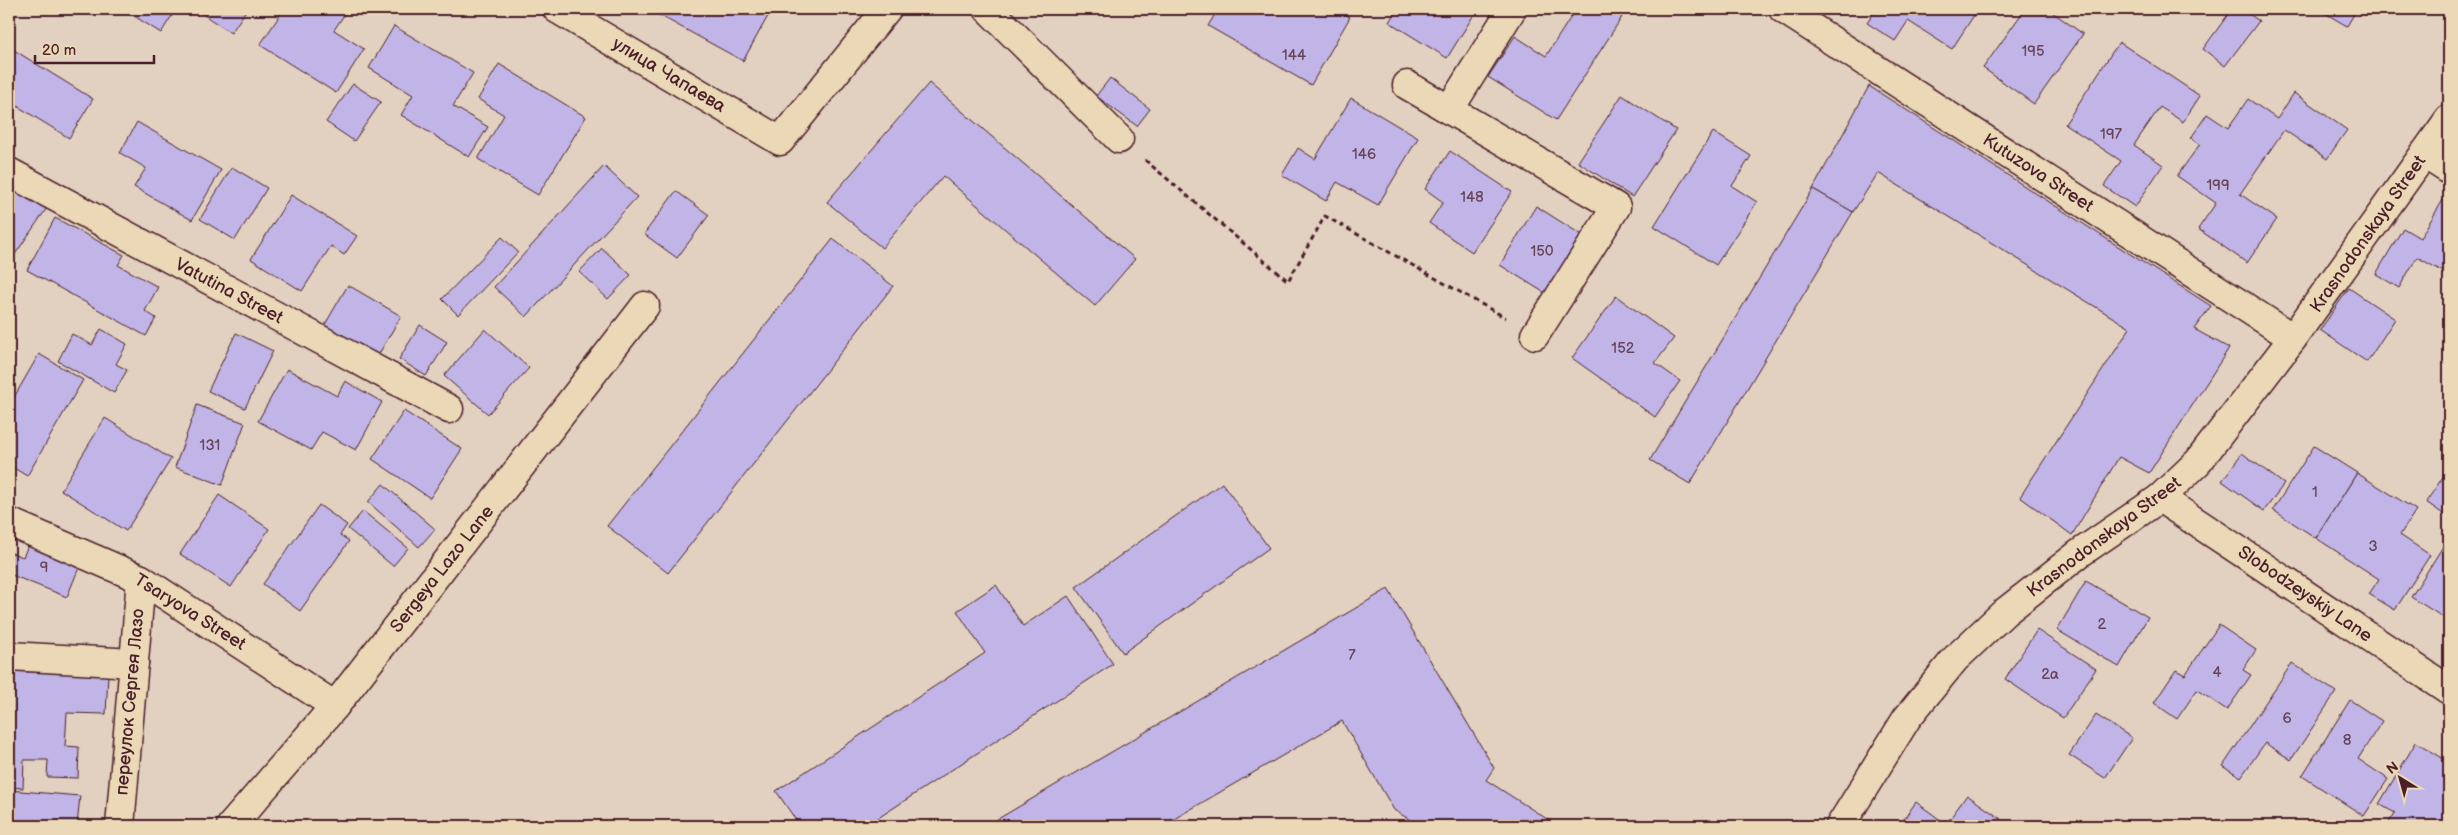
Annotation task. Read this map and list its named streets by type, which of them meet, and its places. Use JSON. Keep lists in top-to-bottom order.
{
  "streets": {
    "street": [
      "улица Чапаева",
      "Kutuzova Street",
      "Krasnodonskaya Street",
      "Vatutina Street",
      "Sergeya Lazo Lane",
      "Slobodzeyskiy Lane",
      "Tsaryova Street",
      "переулок Сергея Лазо"
    ]
  },
  "crossings": [
    ["Kutuzova Street", "Krasnodonskaya Street"],
    ["Krasnodonskaya Street", "Slobodzeyskiy Lane"],
    ["Sergeya Lazo Lane", "Tsaryova Street"],
    ["Tsaryova Street", "переулок Сергея Лазо"]
  ],
  "house_numbers": [
    "195",
    "144",
    "197",
    "146",
    "199",
    "148",
    "150",
    "152",
    "131",
    "1",
    "3",
    "9",
    "2",
    "7",
    "4",
    "2а",
    "6",
    "8"
  ],
  "scale_bar": "20 m",
  "north": "top left"
}
